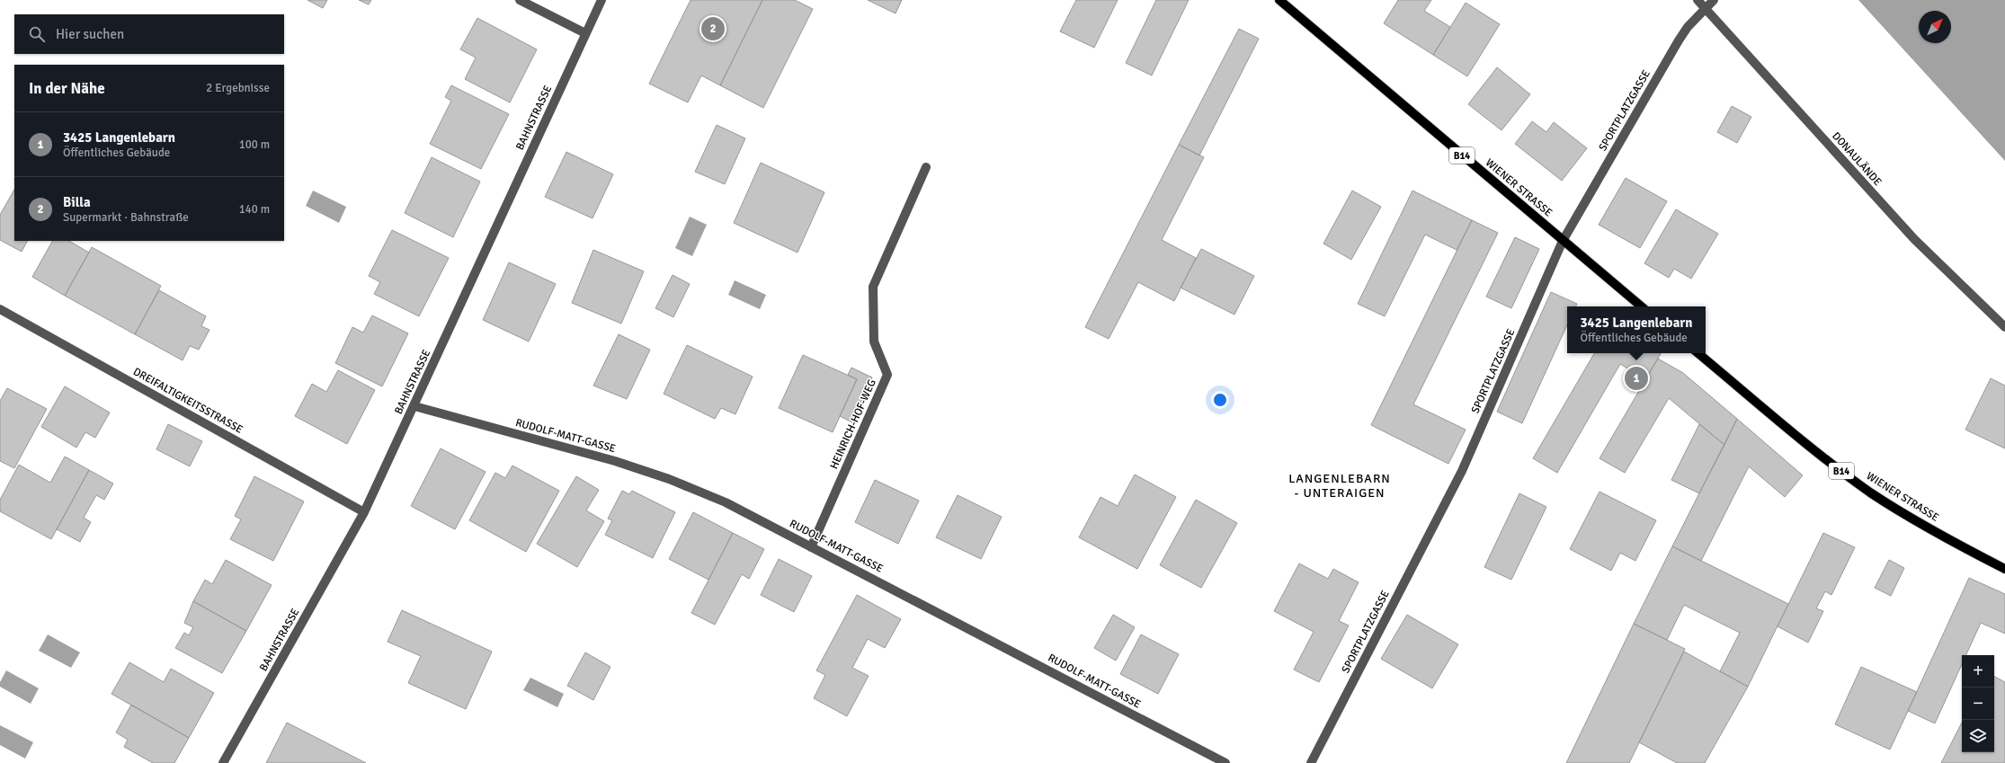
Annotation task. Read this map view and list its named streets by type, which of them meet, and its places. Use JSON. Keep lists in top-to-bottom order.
{
  "streets": {
    "main road": ["B14", "WIENER STRASSE"],
    "street": [
      "SPORTPLATZGASSE",
      "BAHNSTRASSE",
      "DONAULÄNDE",
      "DREIFALTIGKEITSSTRASSE",
      "HEINRICH-HOF-WEG",
      "RUDOLF-MATT-GASSE"
    ]
  },
  "crossings": [
    ["SPORTPLATZGASSE", "DONAULÄNDE"],
    ["SPORTPLATZGASSE", "WIENER STRASSE"],
    ["BAHNSTRASSE", "DREIFALTIGKEITSSTRASSE"],
    ["BAHNSTRASSE", "RUDOLF-MATT-GASSE"],
    ["HEINRICH-HOF-WEG", "RUDOLF-MATT-GASSE"]
  ],
  "districts": ["LANGENLEBARN - UNTERAIGEN"],
  "north": "top right",
  "page": {
    "search": "Hier suchen",
    "pins": ["2", "1"],
    "heading": ["In der Nähe", "2 Ergebnisse"],
    "list": [
      {
        "mark": "1",
        "name": "3425 Langenlebarn",
        "note": "Öffentliches Gebäude",
        "value": "100 m"
      },
      {
        "mark": "2",
        "name": "Billa",
        "note": "Supermarkt · Bahnstraße",
        "value": "140 m"
      }
    ],
    "popup": ["3425 Langenlebarn", "Öffentliches Gebäude"],
    "map_buttons": ["+", "−"]
  }
}
